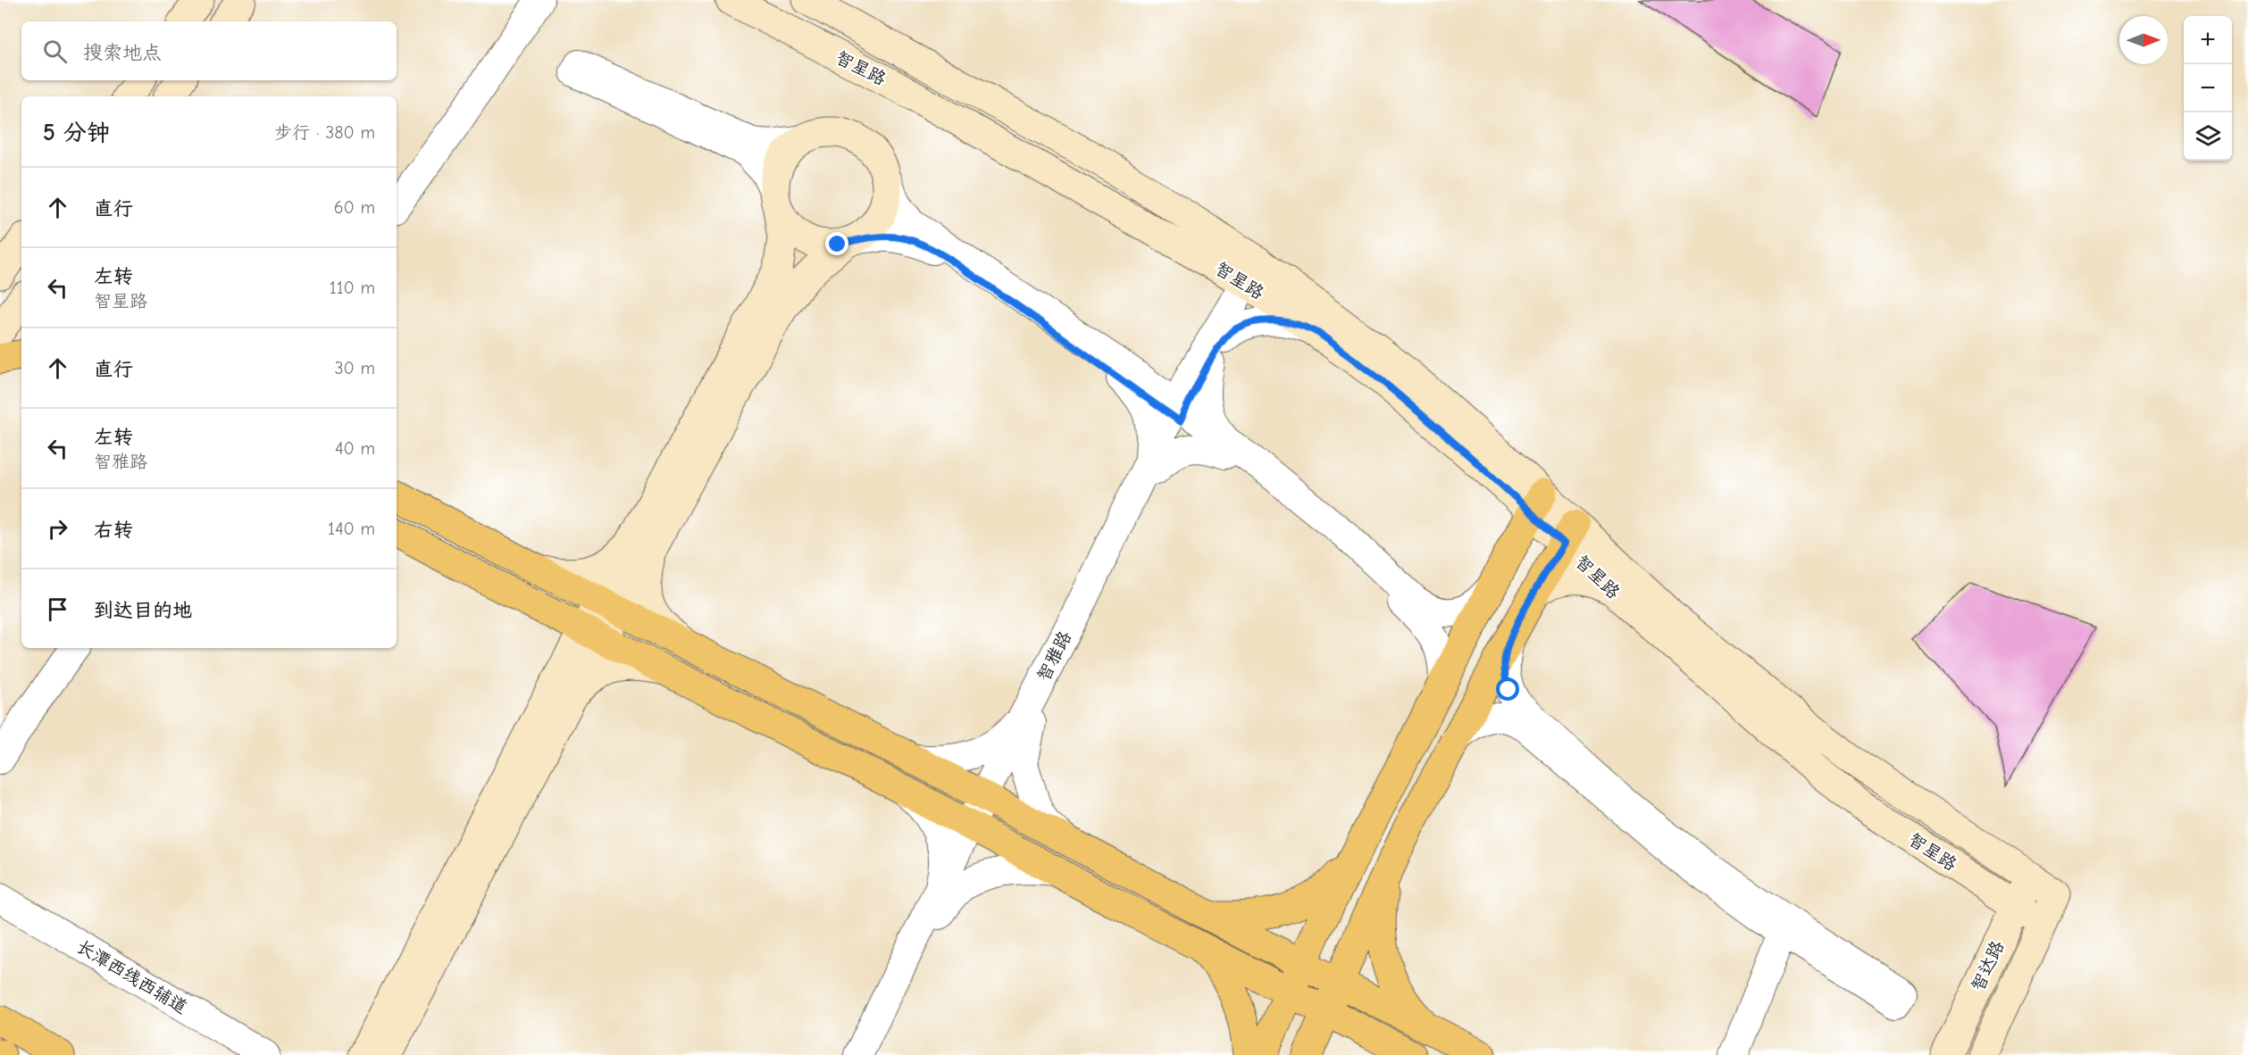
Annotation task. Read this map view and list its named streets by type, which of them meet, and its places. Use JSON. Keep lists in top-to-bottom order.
{
  "streets": {
    "main road": ["智星路", "智达路"],
    "street": ["智雅路", "长潭西线西辅道"]
  },
  "crossings": [
    ["智星路", "智雅路"],
    ["智星路", "智达路"]
  ],
  "north": "right",
  "page": {
    "map_buttons": ["+", "−"],
    "search": "搜索地点",
    "heading": ["5 分钟", "步行 · 380 m"],
    "list": [
      ["直行", "60 m"],
      ["左转", "智星路", "110 m"],
      ["直行", "30 m"],
      ["左转", "智雅路", "40 m"],
      ["右转", "140 m"],
      "到达目的地"
    ]
  }
}
